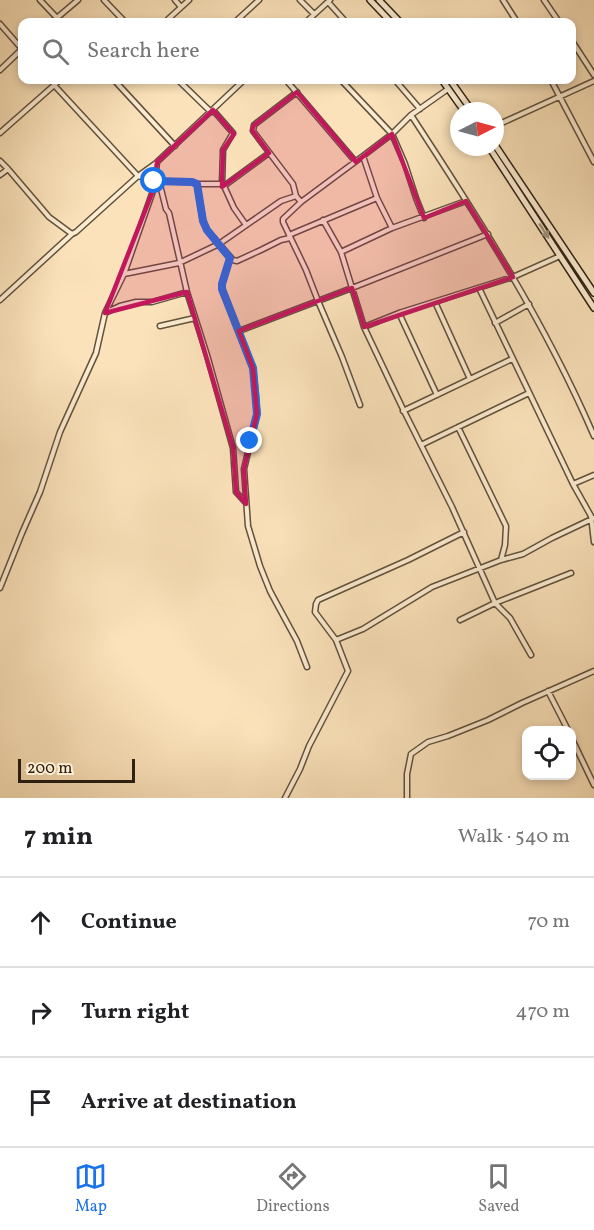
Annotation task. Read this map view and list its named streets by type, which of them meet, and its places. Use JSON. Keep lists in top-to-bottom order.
{
  "scale_bar": "200 m",
  "north": "right",
  "page": {
    "search": "Search here",
    "scale": "200 m",
    "heading": ["7 min", "Walk · 540 m"],
    "list": [
      ["Continue", "70 m"],
      ["Turn right", "470 m"],
      "Arrive at destination"
    ],
    "nav": ["Map", "Directions", "Saved"]
  }
}
